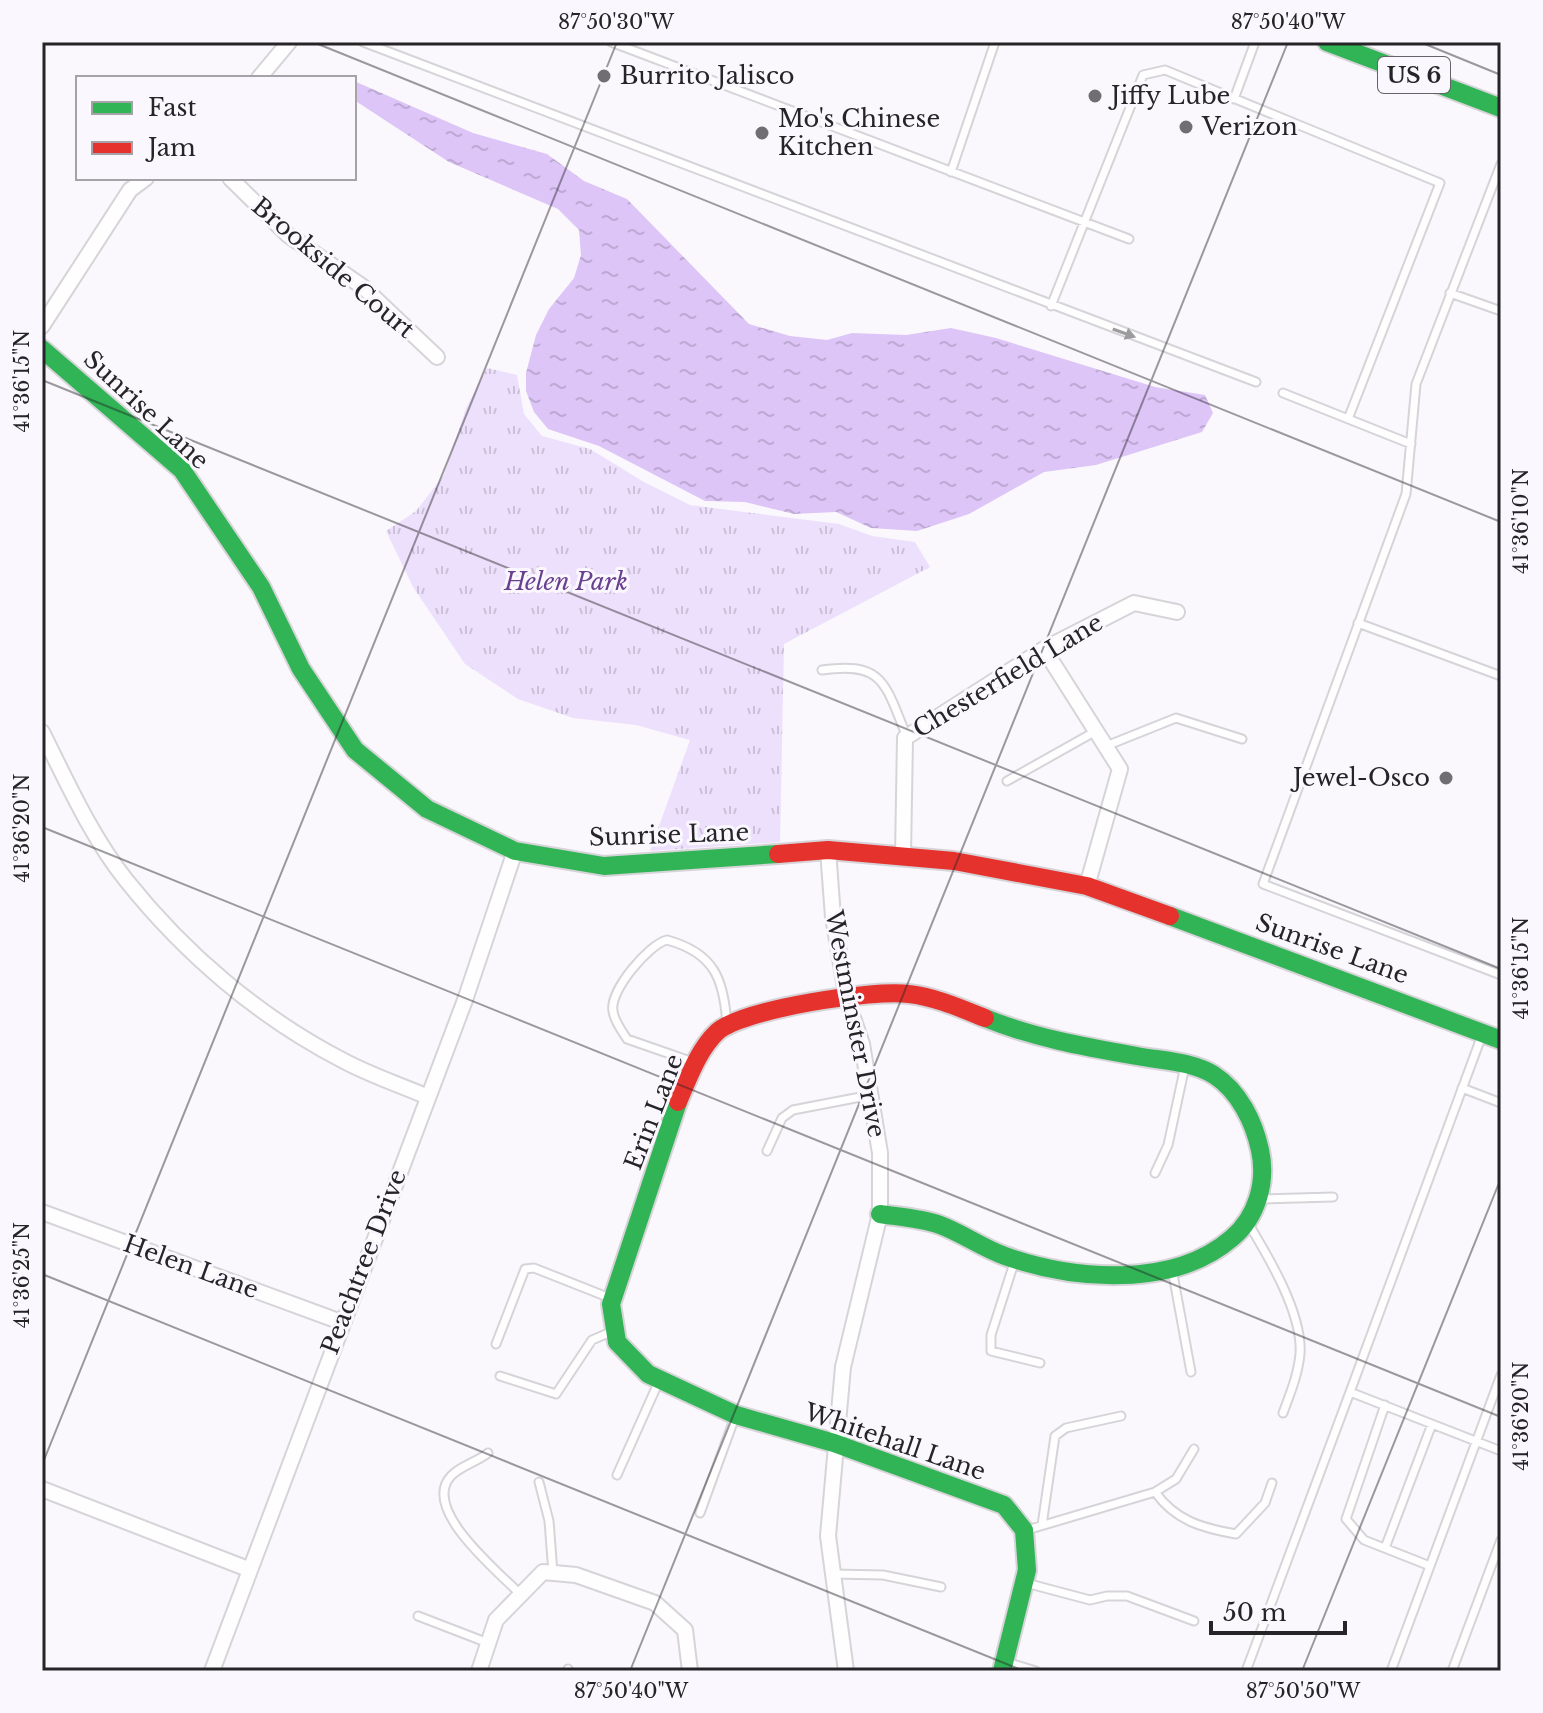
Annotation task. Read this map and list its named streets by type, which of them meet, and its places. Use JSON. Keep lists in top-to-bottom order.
{
  "streets": {
    "street": [
      "US 6",
      "Brookside Court",
      "Sunrise Lane",
      "Chesterfield Lane",
      "Westminster Drive",
      "Erin Lane",
      "Peachtree Drive",
      "Helen Lane",
      "Whitehall Lane"
    ]
  },
  "crossings": [
    ["Sunrise Lane", "Chesterfield Lane"],
    ["Sunrise Lane", "Westminster Drive"],
    ["Sunrise Lane", "Peachtree Drive"],
    ["Westminster Drive", "Erin Lane"],
    ["Westminster Drive", "Whitehall Lane"],
    ["Erin Lane", "Whitehall Lane"],
    ["Peachtree Drive", "Helen Lane"]
  ],
  "parks": ["Helen Park"],
  "places": [
    "Burrito Jalisco",
    "Jiffy Lube",
    "Verizon",
    "Mo's Chinese Kitchen",
    "Jewel-Osco"
  ],
  "legend": ["Fast", "Jam"],
  "scale_bar": "50 m",
  "coordinates": [
    "87°50'30\"W",
    "87°50'40\"W",
    "41°36'15\"N",
    "41°36'10\"N",
    "41°36'20\"N",
    "41°36'25\"N",
    "87°50'50\"W"
  ]
}
